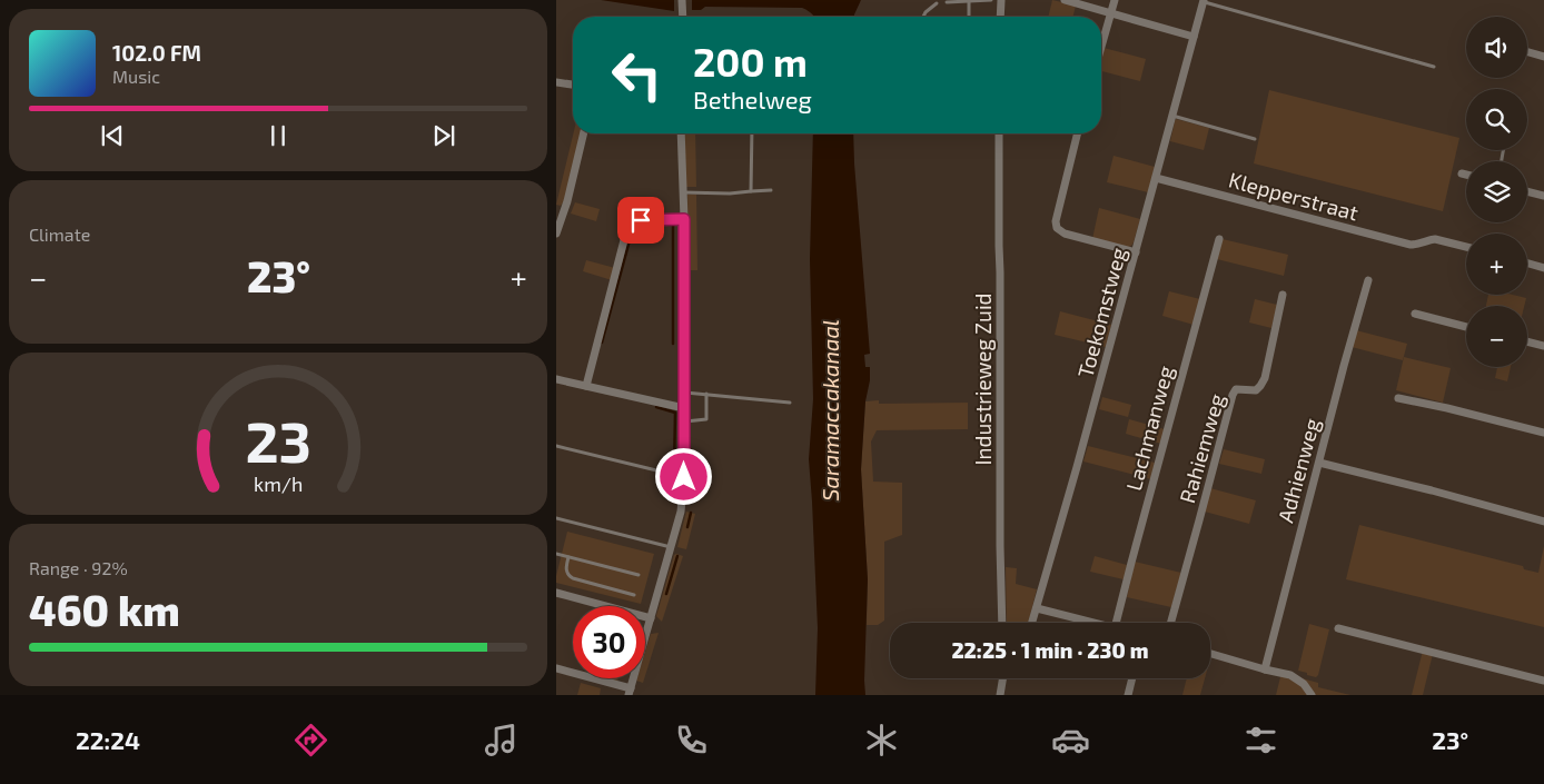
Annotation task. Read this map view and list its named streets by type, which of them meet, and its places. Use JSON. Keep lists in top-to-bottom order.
{
  "streets": {
    "street": [
      "Klepperstraat",
      "Toekomstweg",
      "Industrieweg Zuid",
      "Lachmanweg",
      "Rahiemweg",
      "Adhienweg"
    ]
  },
  "crossings": [
    ["Klepperstraat", "Toekomstweg"]
  ],
  "water": ["Saramaccakanaal"],
  "page": {
    "map_buttons": ["+", "−"],
    "turn": ["200 m", "Bethelweg"],
    "song": ["102.0 FM", "Music"],
    "tile": [
      "Climate",
      ["Range · 92%", "460 km"]
    ],
    "heat": ["−", "23°", "+"],
    "limit": "30",
    "trip": "22:25 · 1 min · 230 m",
    "tabs": ["22:24", "23°"],
    "gauge": ["23", "km/h"]
  }
}
